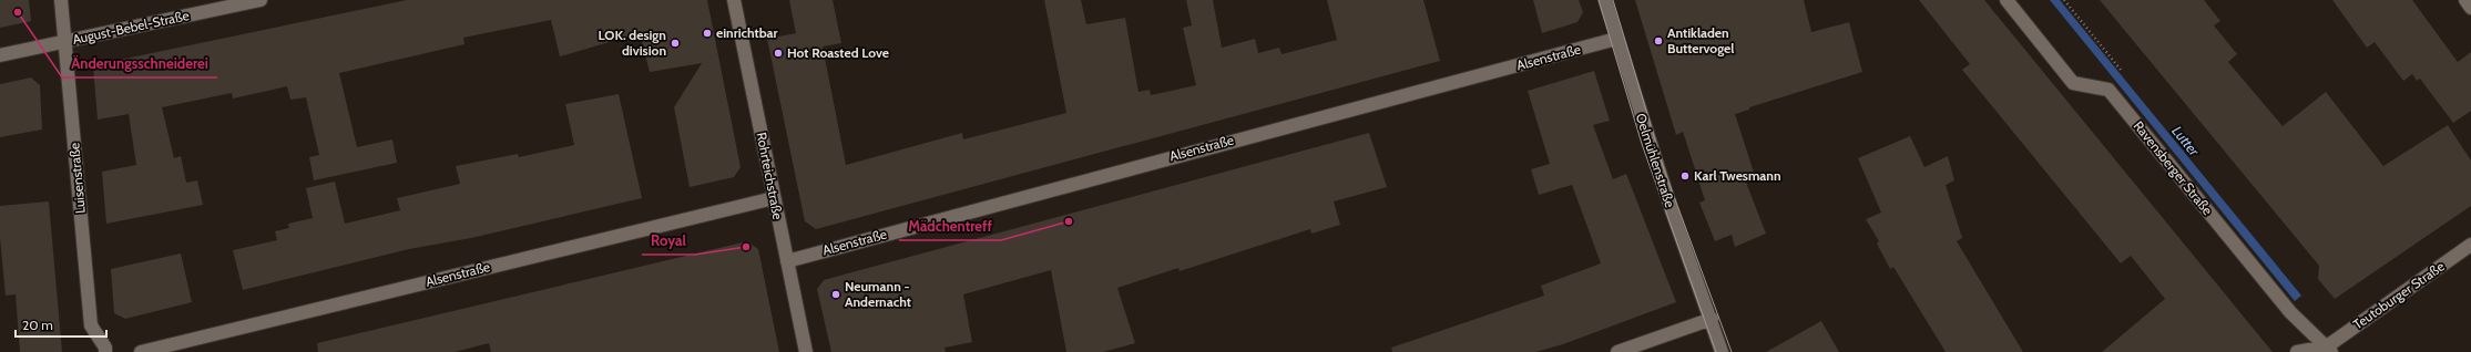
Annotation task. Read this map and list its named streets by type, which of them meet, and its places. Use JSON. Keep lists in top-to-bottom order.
{
  "streets": {
    "street": [
      "August-Bebel-Straße",
      "Alsenstraße",
      "Oelmühlenstraße",
      "Ravensberger Straße",
      "Rohrteichstraße",
      "Luisenstraße",
      "Teutoburger Straße"
    ]
  },
  "crossings": [
    ["August-Bebel-Straße", "Luisenstraße"],
    ["Alsenstraße", "Oelmühlenstraße"],
    ["Alsenstraße", "Rohrteichstraße"],
    ["Ravensberger Straße", "Teutoburger Straße"]
  ],
  "water": ["Lutter"],
  "places": [
    "Änderungsschneiderei",
    "einrichtbar",
    "Antikladen Buttervogel",
    "LOK. design division",
    "Hot Roasted Love",
    "Karl Twesmann",
    "Mädchentreff",
    "Royal",
    "Neumann - Andernacht"
  ],
  "scale_bar": "20 m"
}
